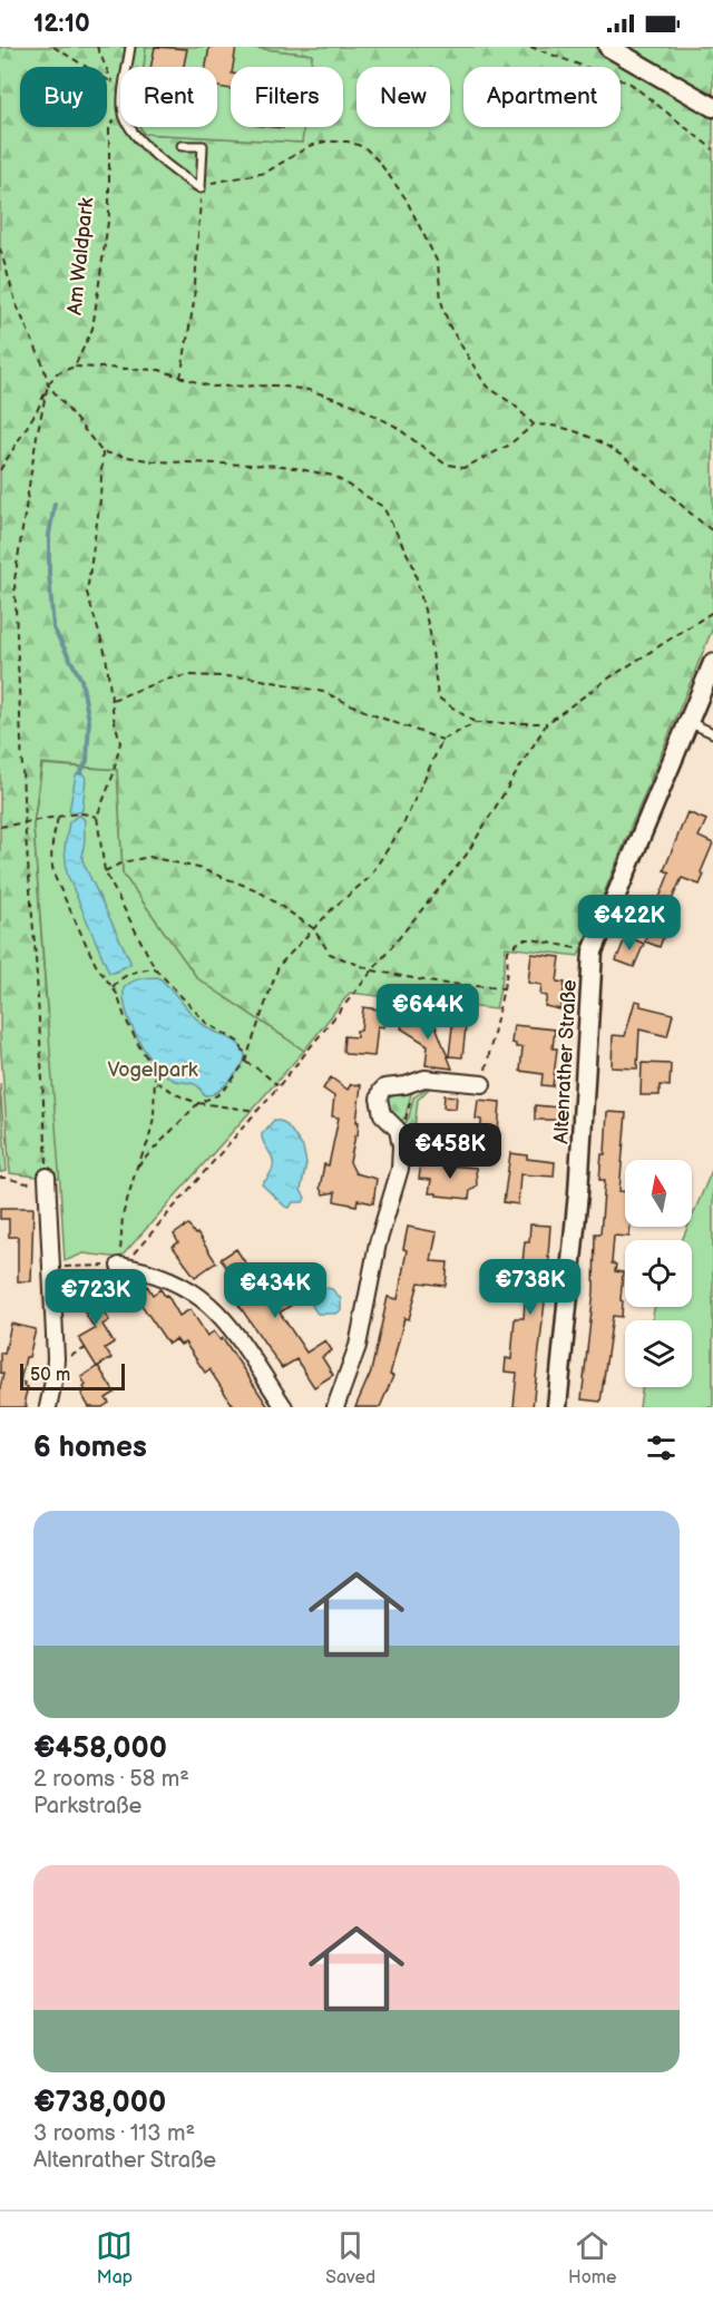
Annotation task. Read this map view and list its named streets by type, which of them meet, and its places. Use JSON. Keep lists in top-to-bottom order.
{
  "streets": {
    "street": ["Altenrather Straße"],
    "path": ["Am Waldpark"]
  },
  "parks": ["Vogelpark"],
  "scale_bar": "50 m",
  "north": "top",
  "page": {
    "status": "12:10",
    "chip": [
      "Buy",
      "Rent",
      "Filters",
      "New",
      "Apartment"
    ],
    "price": [
      "€422K",
      "€644K",
      "€458K",
      "€738K",
      "€434K",
      "€723K"
    ],
    "scale": "50 m",
    "heading": "6 homes",
    "list": [
      {
        "name": "€458,000",
        "note": "2 rooms · 58 m² · Parkstraße"
      },
      {
        "name": "€738,000",
        "note": "3 rooms · 113 m² · Altenrather Straße"
      }
    ],
    "tabs": ["Map", "Saved", "Home"]
  }
}
